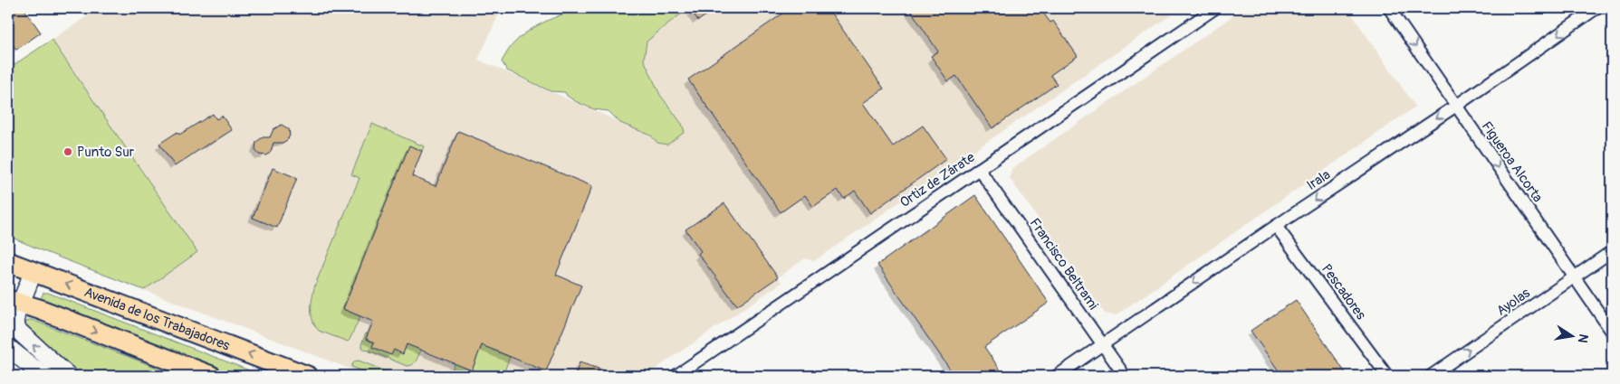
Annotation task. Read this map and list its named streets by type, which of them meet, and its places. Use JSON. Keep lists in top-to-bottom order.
{
  "streets": {
    "main road": ["Avenida de los Trabajadores"],
    "street": [
      "Figueroa Alcorta",
      "Ortiz de Zárate",
      "Irala",
      "Francisco Beltrami",
      "Pescadores",
      "Ayolas"
    ]
  },
  "crossings": [
    ["Figueroa Alcorta", "Irala"],
    ["Figueroa Alcorta", "Ayolas"],
    ["Ortiz de Zárate", "Francisco Beltrami"],
    ["Irala", "Francisco Beltrami"],
    ["Irala", "Pescadores"]
  ],
  "one_way": ["Figueroa Alcorta", "Irala", "Ayolas"],
  "places": ["Punto Sur"],
  "north": "right"
}
